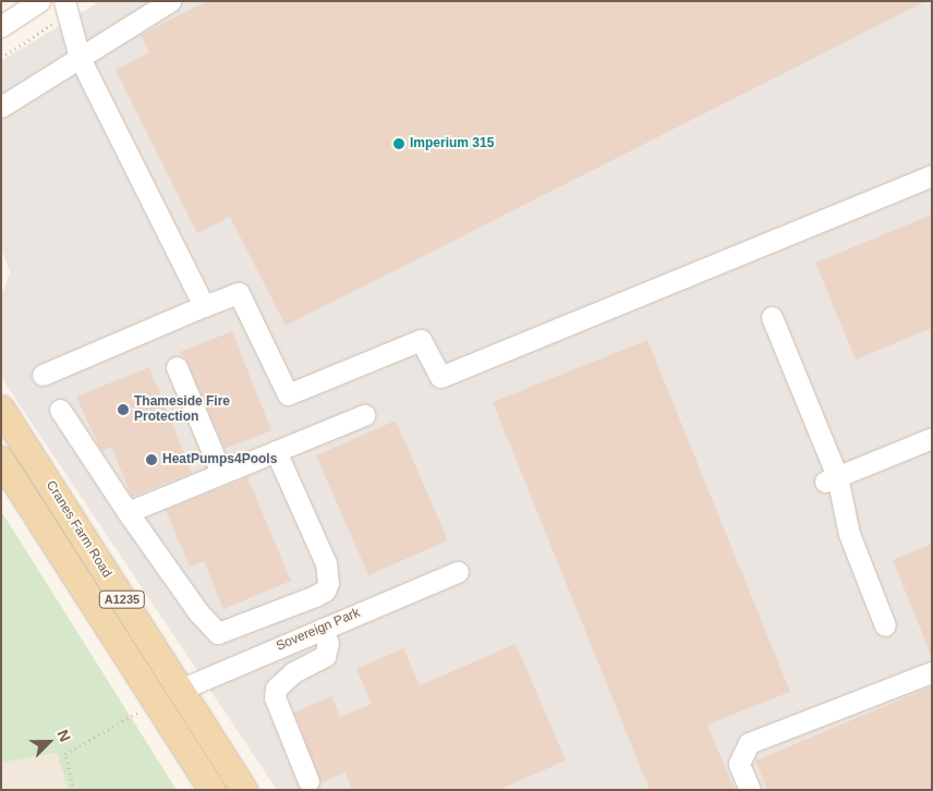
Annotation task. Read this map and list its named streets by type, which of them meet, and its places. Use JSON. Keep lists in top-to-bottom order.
{
  "streets": {
    "main road": ["Cranes Farm Road", "A1235"],
    "street": ["Sovereign Park"]
  },
  "crossings": [
    ["Cranes Farm Road", "Sovereign Park"]
  ],
  "places": ["Imperium 315", "Thameside Fire Protection", "HeatPumps4Pools"],
  "north": "top right"
}
